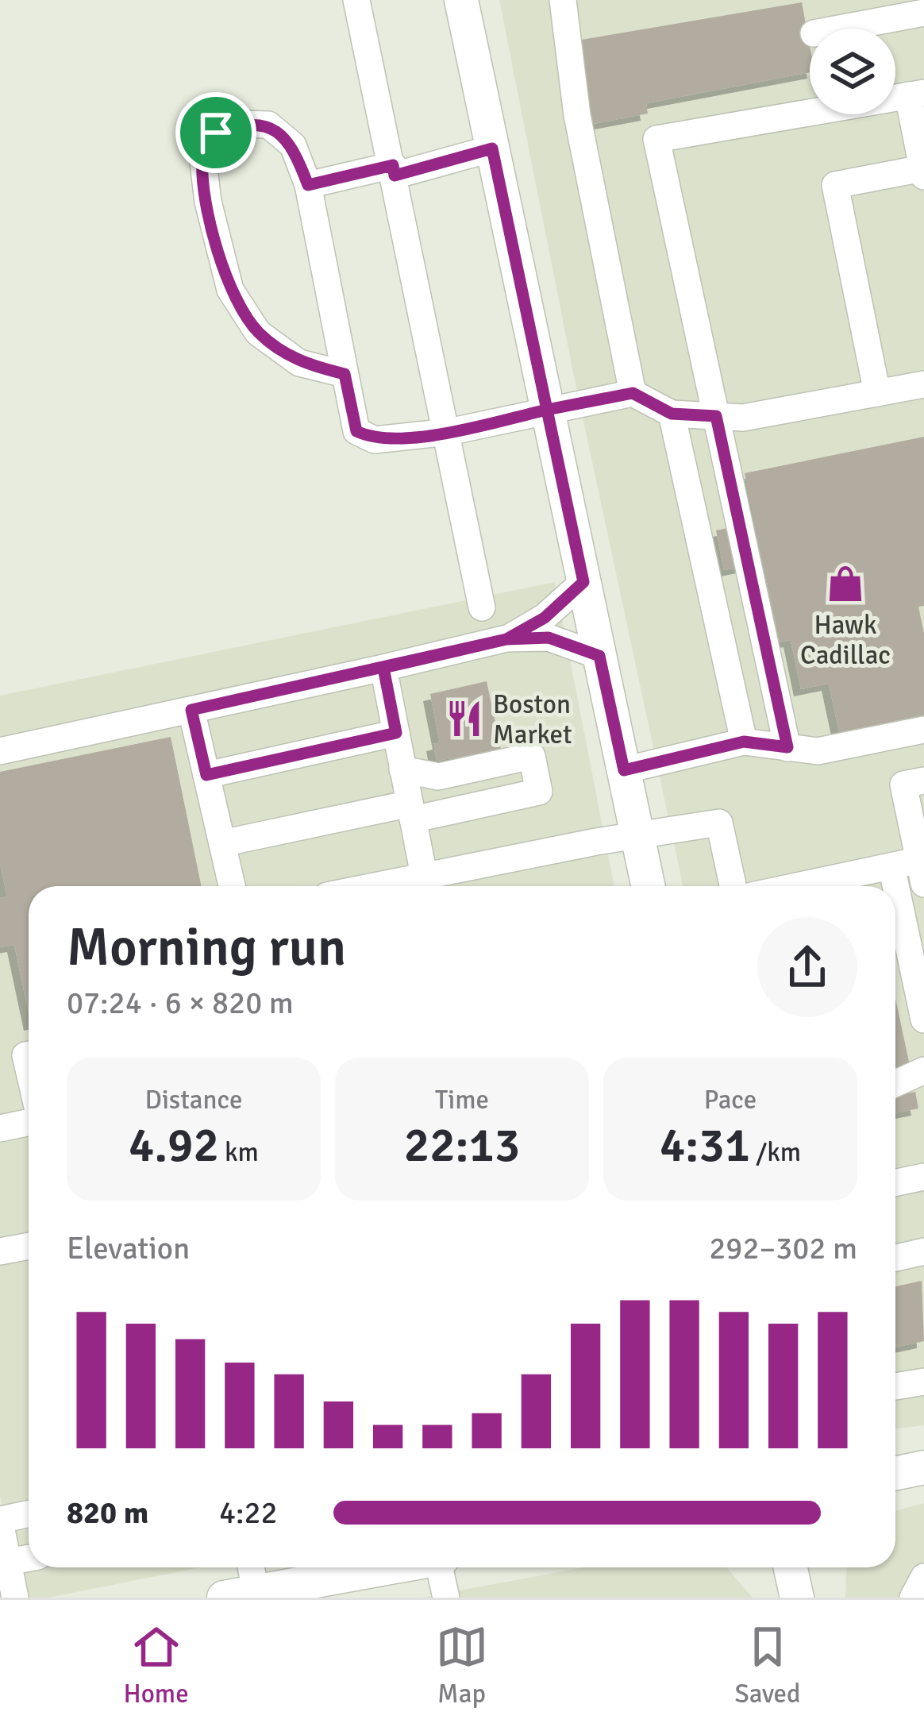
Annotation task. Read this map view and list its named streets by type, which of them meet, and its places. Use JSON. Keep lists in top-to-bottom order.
{
  "places": {
    "shop": ["Hawk Cadillac"],
    "restaurant": ["Boston Market"]
  },
  "page": {
    "heading": ["Morning run", "07:24 · 6 × 820 m"],
    "stats": [
      ["Distance", "4.92 km"],
      ["Time", "22:13"],
      ["Pace", "4:31 /km"]
    ],
    "chart": ["Elevation", "292–302 m"],
    "list": [
      {
        "name": "820 m",
        "note": "4:22"
      }
    ],
    "tabs": ["Home", "Map", "Saved"]
  }
}
